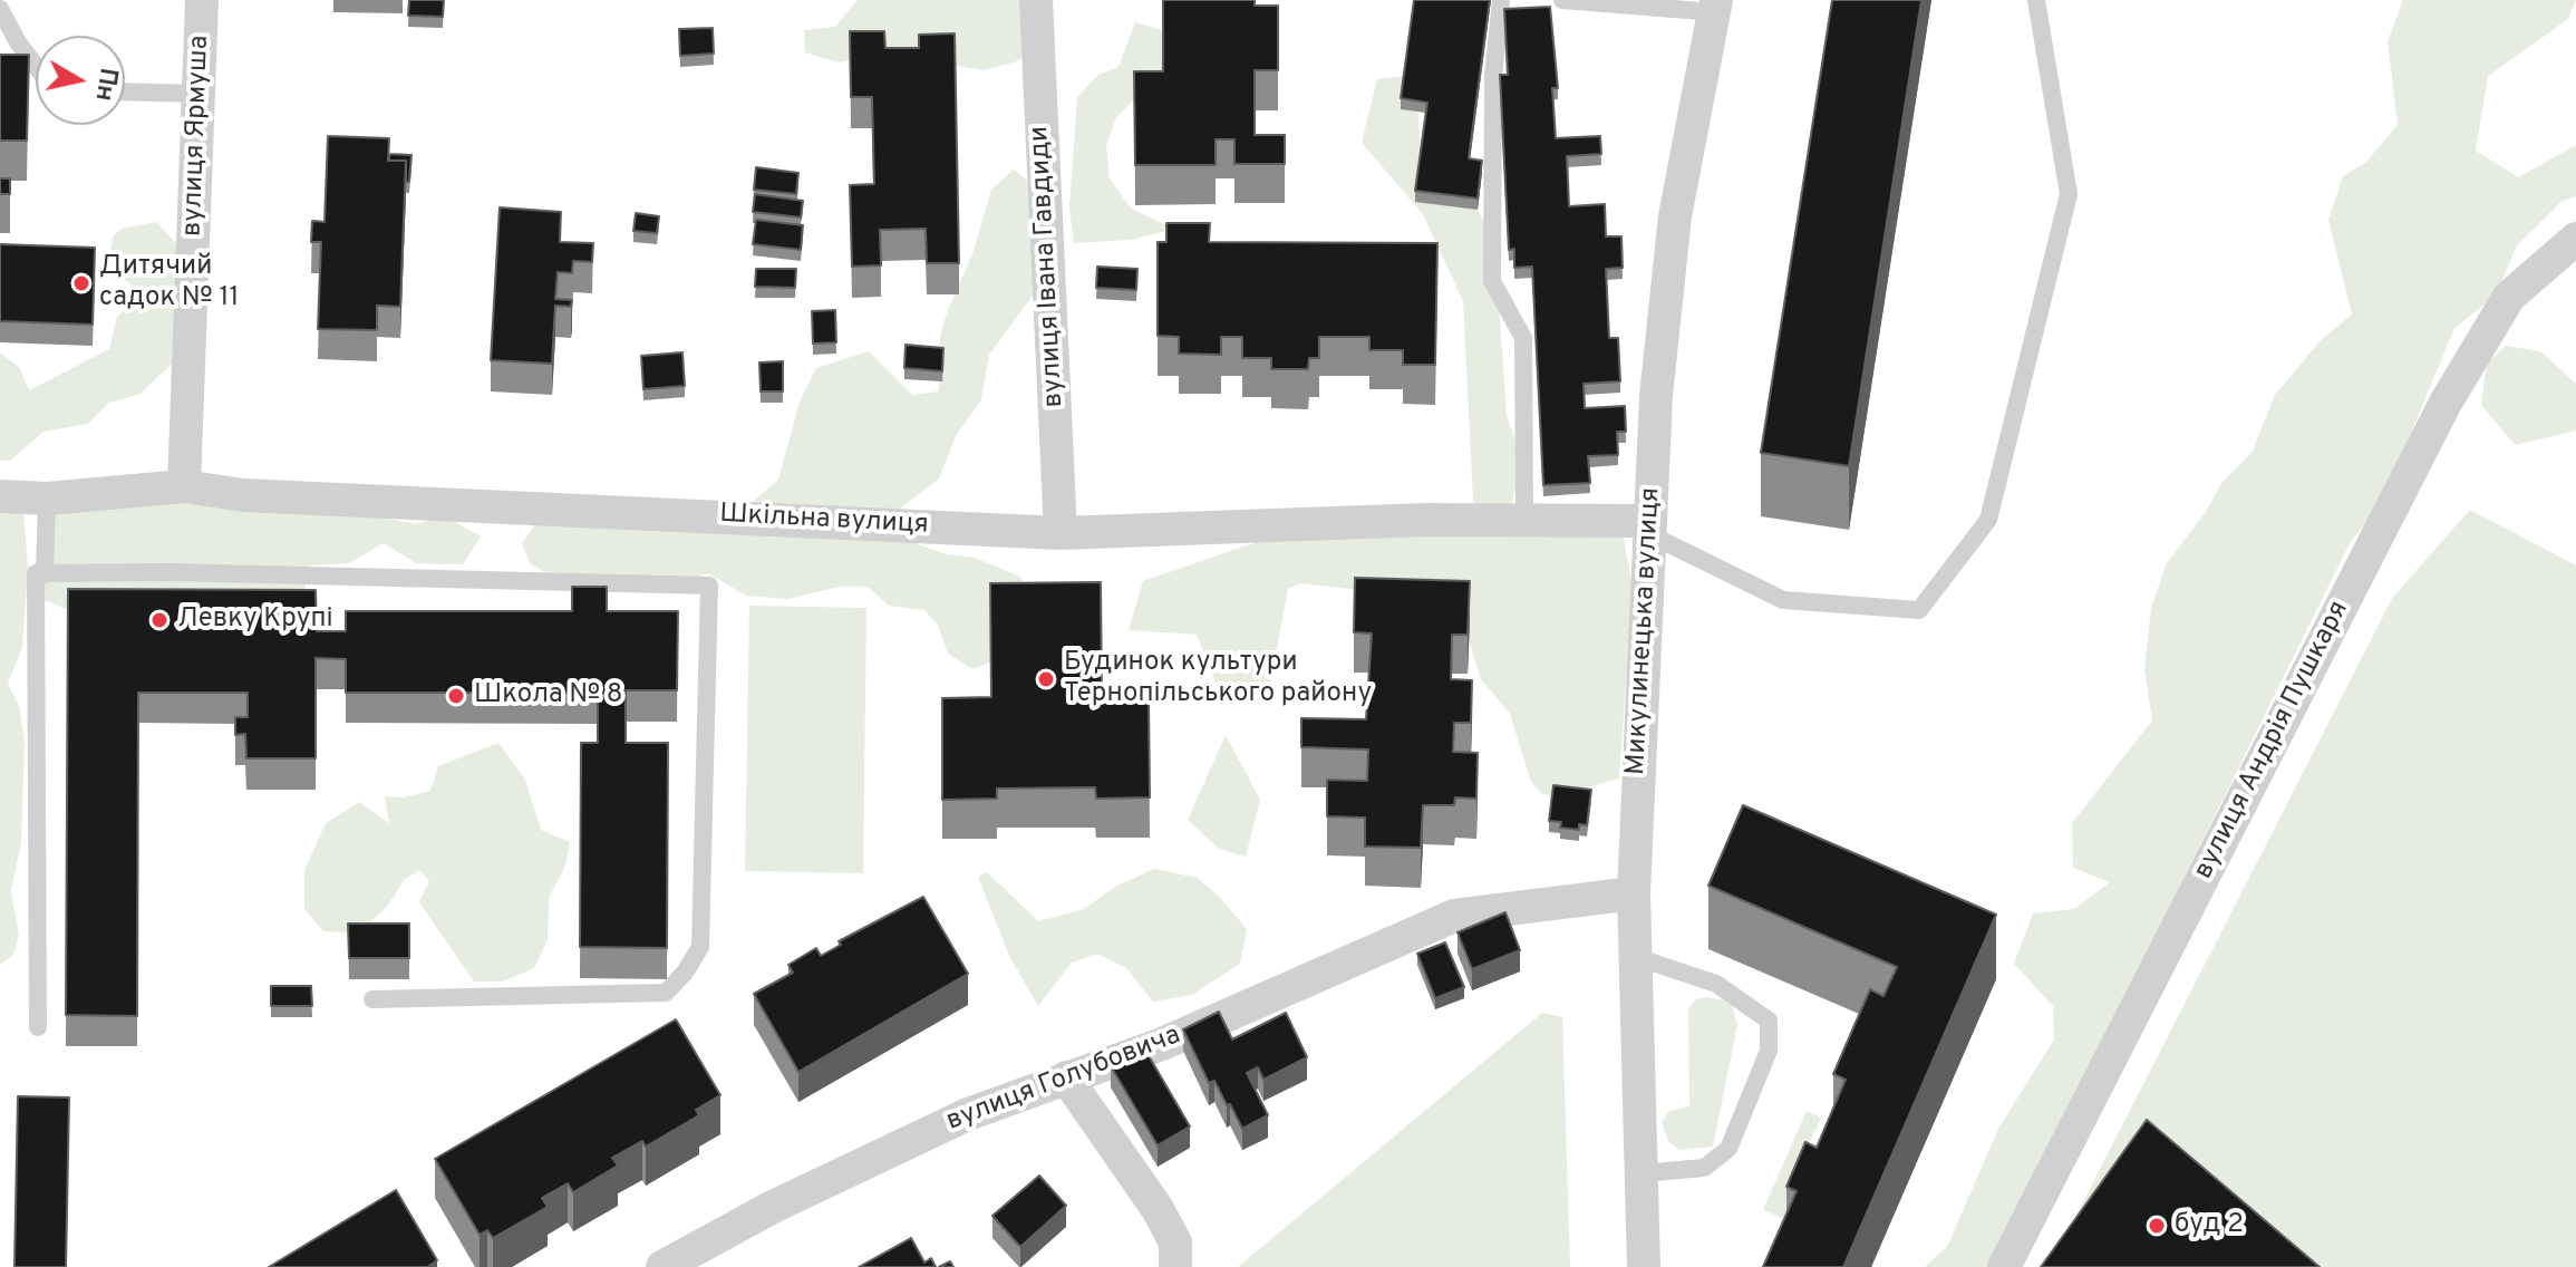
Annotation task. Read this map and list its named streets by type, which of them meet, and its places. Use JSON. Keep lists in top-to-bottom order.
{
  "streets": {
    "street": [
      "вулиця Ярмуша",
      "вулиця Івана Гавдиди",
      "Шкільна вулиця",
      "Микулинецька вулиця",
      "вулиця Андрія Пушкаря",
      "вулиця Голубовича"
    ]
  },
  "crossings": [
    ["вулиця Ярмуша", "Шкільна вулиця"],
    ["вулиця Івана Гавдиди", "Шкільна вулиця"],
    ["Шкільна вулиця", "Микулинецька вулиця"],
    ["Микулинецька вулиця", "вулиця Голубовича"]
  ],
  "places": [
    "Дитячий садок № 11",
    "Левку Крупі",
    "Будинок культури Тернопільського району",
    "Школа № 8",
    "буд 2"
  ],
  "north": "right"
}
